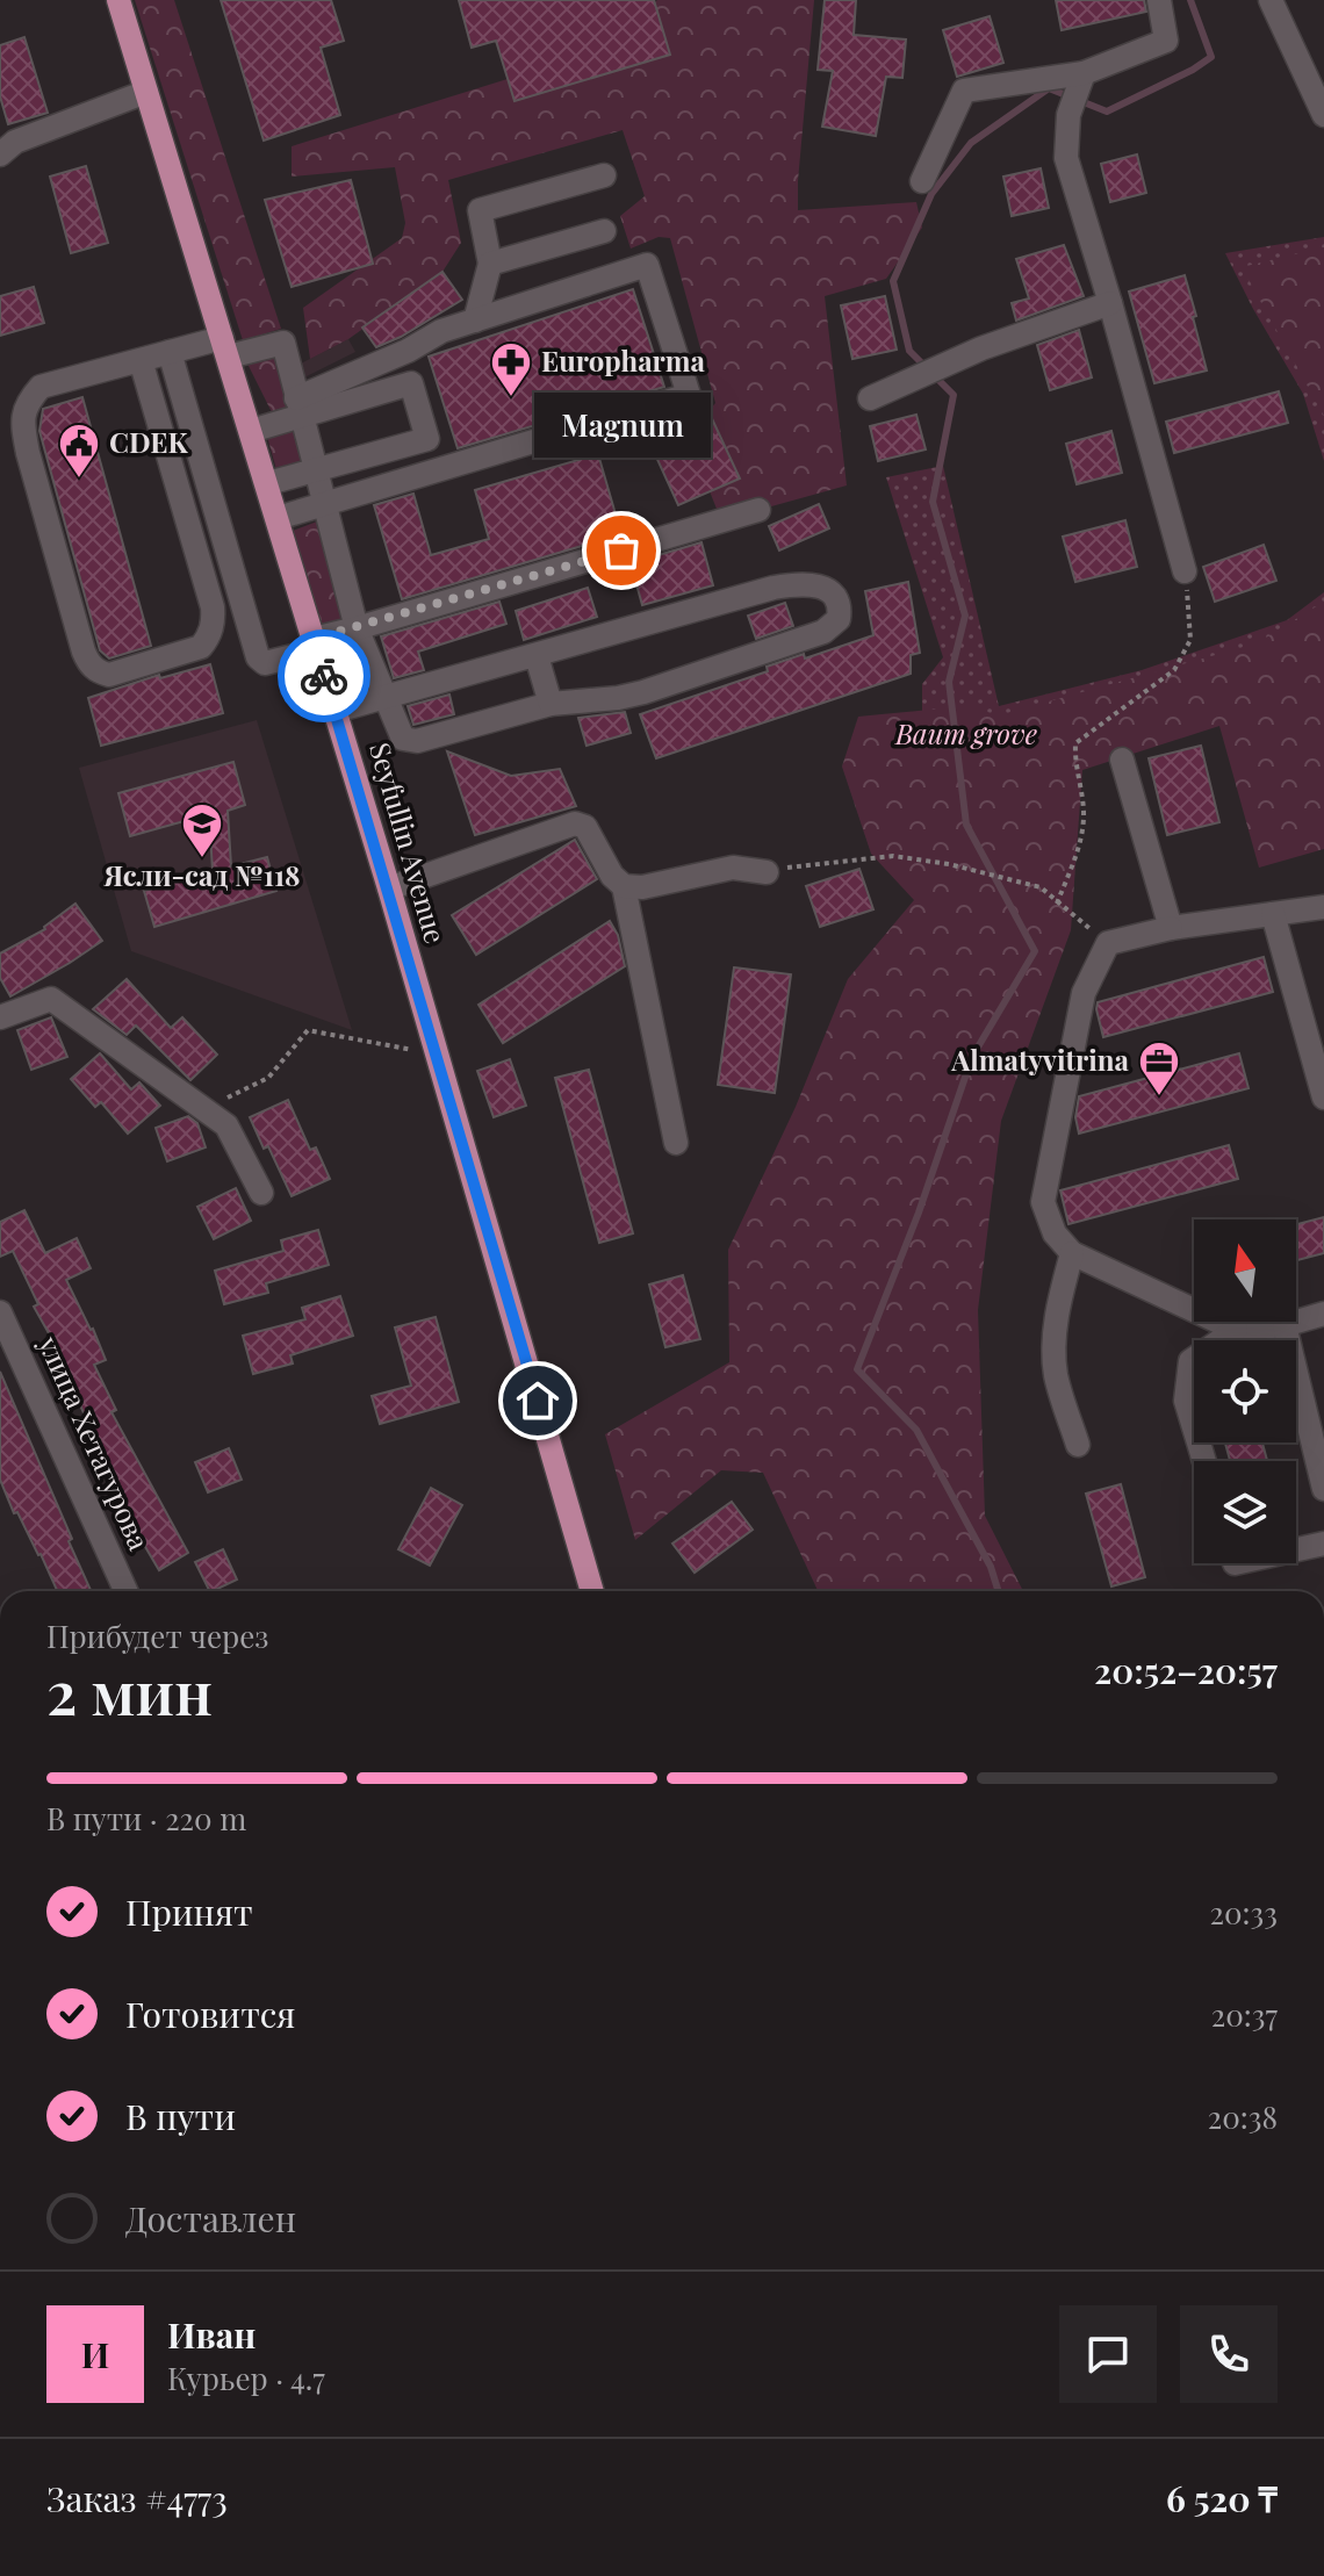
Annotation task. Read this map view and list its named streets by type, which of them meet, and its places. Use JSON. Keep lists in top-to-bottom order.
{
  "streets": {
    "main road": ["Seyfullin Avenue"],
    "street": ["улица Хетагурова"]
  },
  "parks": ["Baum grove"],
  "places": {
    "pharmacy": ["Europharma"],
    "public building": ["CDEK"],
    "other": ["Magnum"],
    "school or university": ["Ясли-сад №118"],
    "office": ["Almatyvitrina"]
  },
  "north": "top",
  "page": {
    "bubble": "Magnum",
    "heading": ["2 мин", "Прибудет через", "20:52–20:57"],
    "panel": [
      "Иван",
      "Курьер · 4.7",
      "Заказ #4773",
      "6 520 ₸"
    ],
    "bar": "В пути · 220 m",
    "list": [
      ["Принят", "20:33"],
      ["Готовится", "20:37"],
      ["В пути", "20:38"],
      "Доставлен"
    ],
    "round": "И"
  }
}
